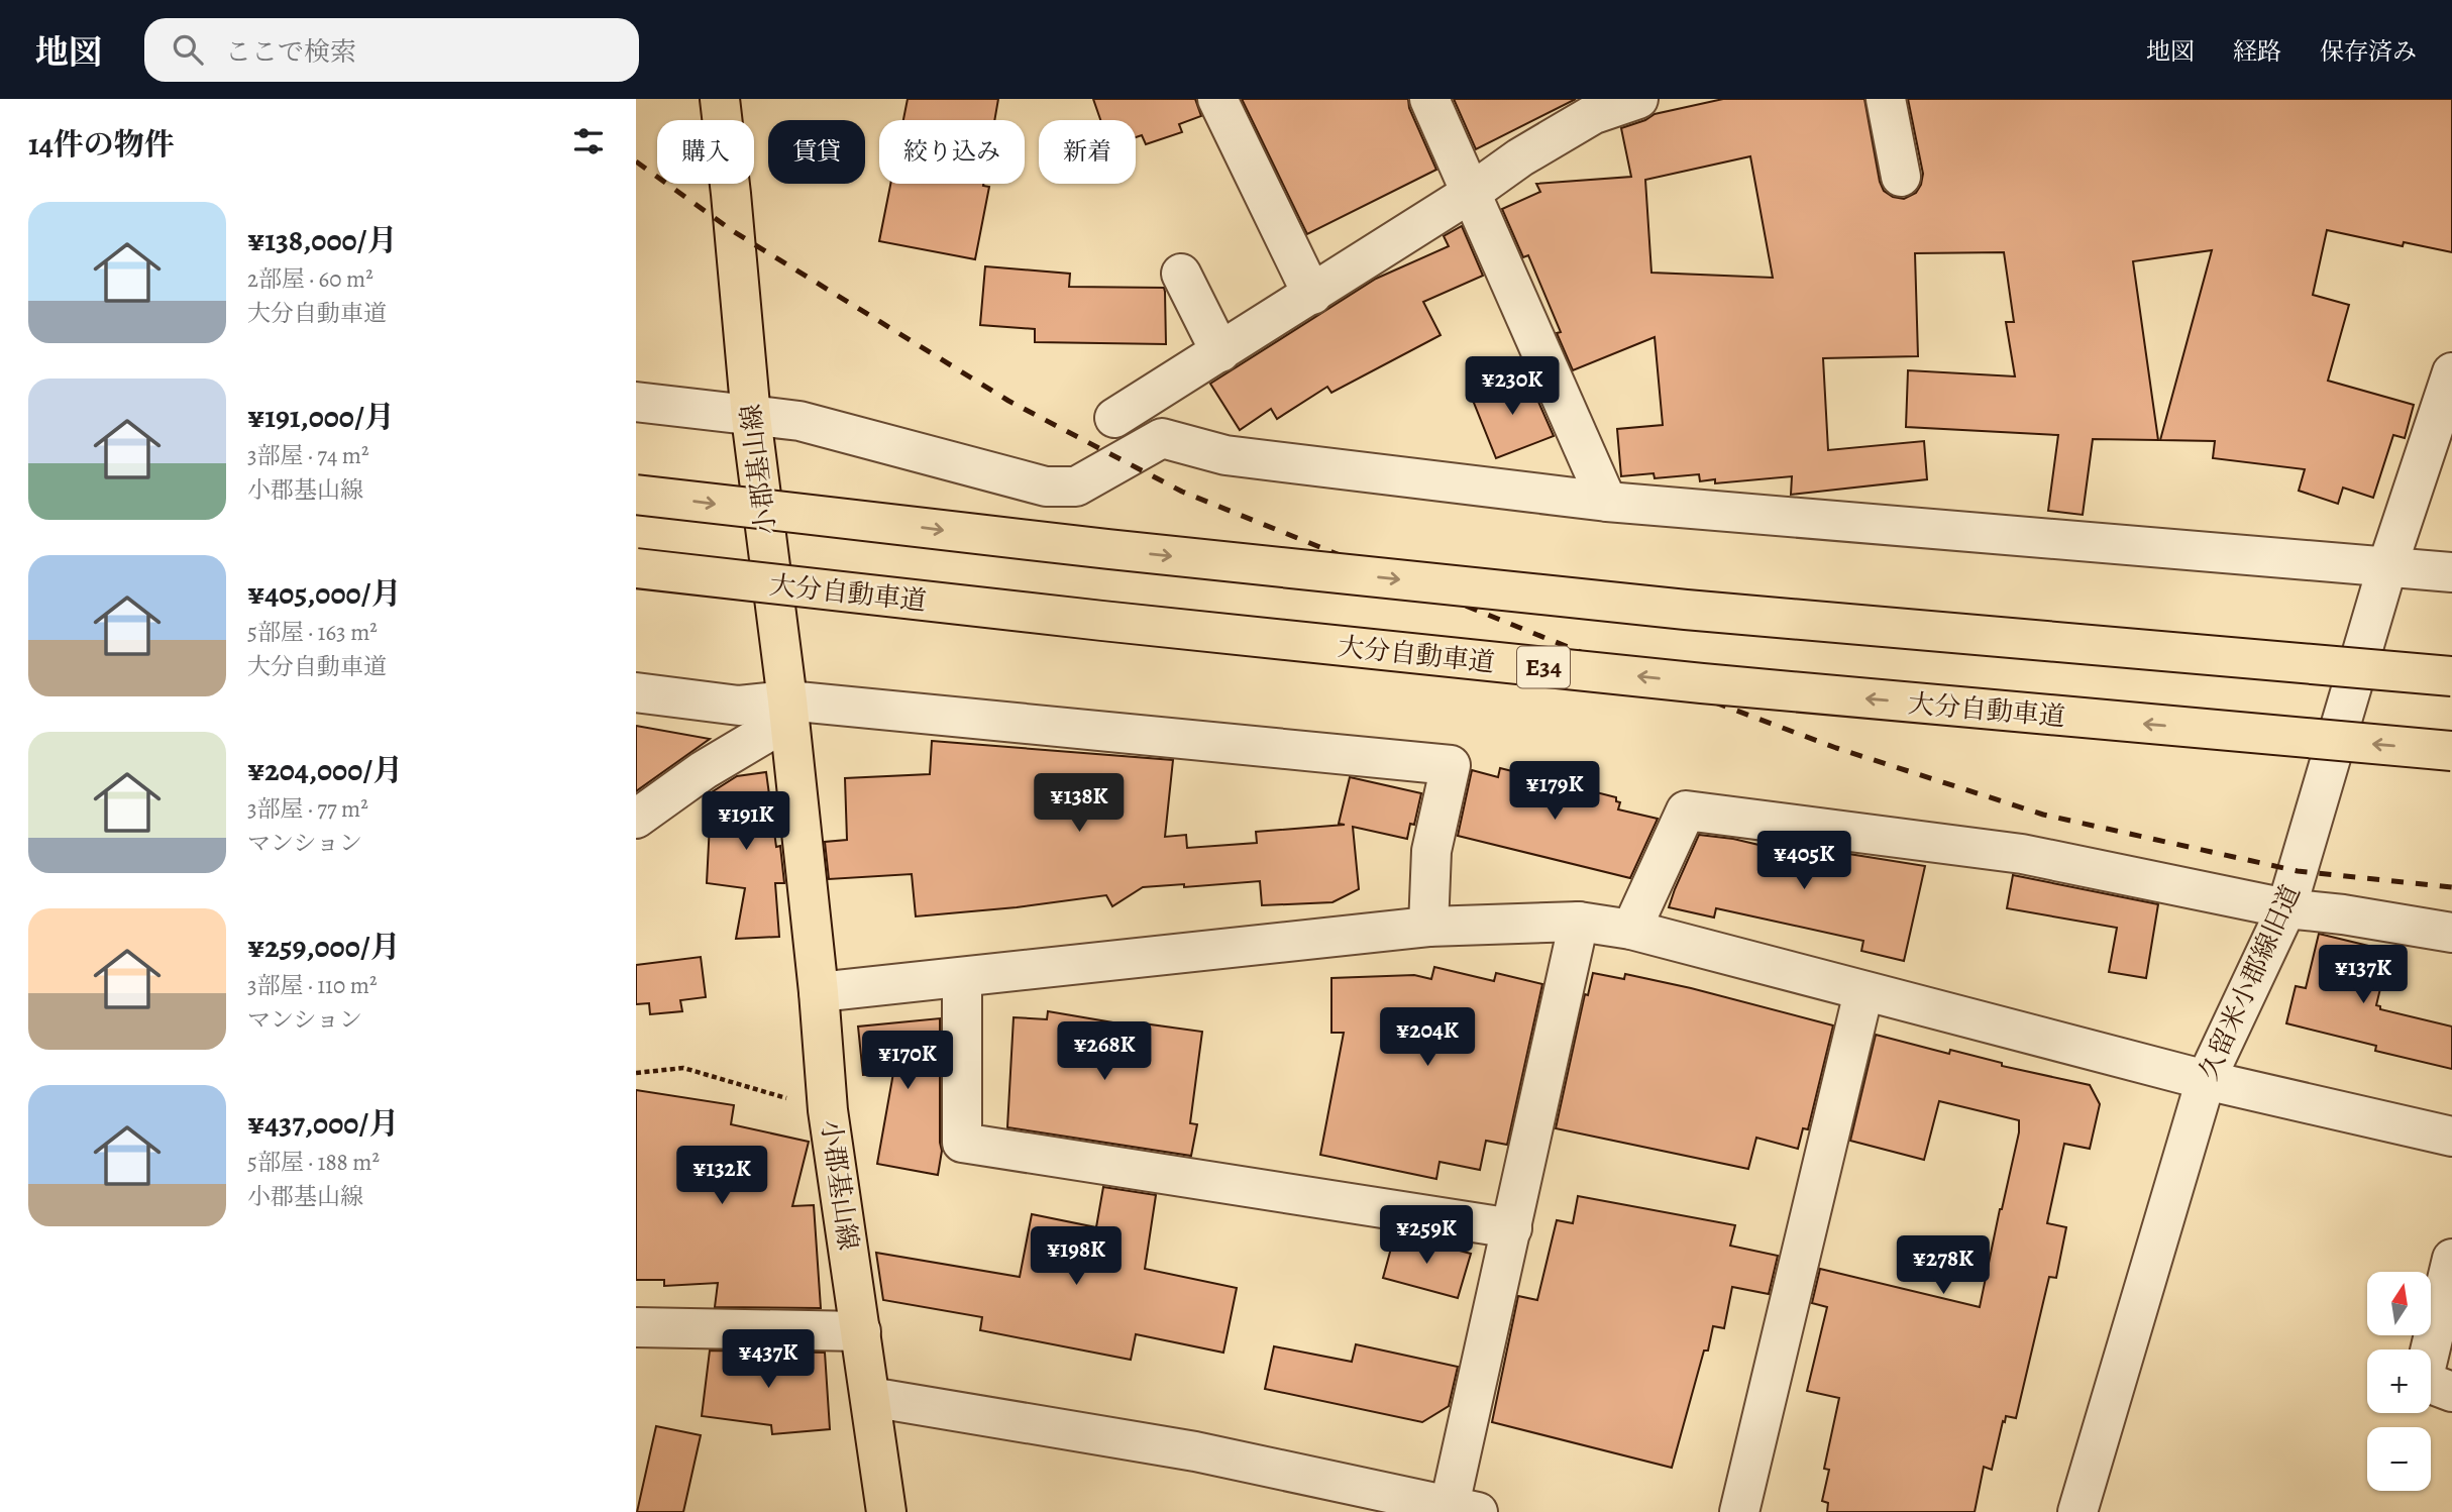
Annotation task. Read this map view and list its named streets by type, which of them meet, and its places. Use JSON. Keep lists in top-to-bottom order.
{
  "streets": {
    "main road": ["小郡基山線", "大分自動車道", "E34"],
    "street": ["久留米小郡線旧道"]
  },
  "north": "top",
  "page": {
    "header": "地図",
    "search": "ここで検索",
    "nav": ["地図", "経路", "保存済み"],
    "heading": "14件の物件",
    "chip": [
      "購入",
      "賃貸",
      "絞り込み",
      "新着"
    ],
    "list": [
      {
        "name": "¥138,000/月",
        "note": "2部屋 · 60 m² · 大分自動車道"
      },
      {
        "name": "¥191,000/月",
        "note": "3部屋 · 74 m² · 小郡基山線"
      },
      {
        "name": "¥405,000/月",
        "note": "5部屋 · 163 m² · 大分自動車道"
      },
      {
        "name": "¥204,000/月",
        "note": "3部屋 · 77 m² · マンション"
      },
      {
        "name": "¥259,000/月",
        "note": "3部屋 · 110 m² · マンション"
      },
      {
        "name": "¥437,000/月",
        "note": "5部屋 · 188 m² · 小郡基山線"
      }
    ],
    "price": [
      "¥230K",
      "¥179K",
      "¥138K",
      "¥191K",
      "¥405K",
      "¥137K",
      "¥204K",
      "¥268K",
      "¥170K",
      "¥132K",
      "¥259K",
      "¥198K",
      "¥278K",
      "¥437K"
    ],
    "map_buttons": ["+", "−"]
  }
}
